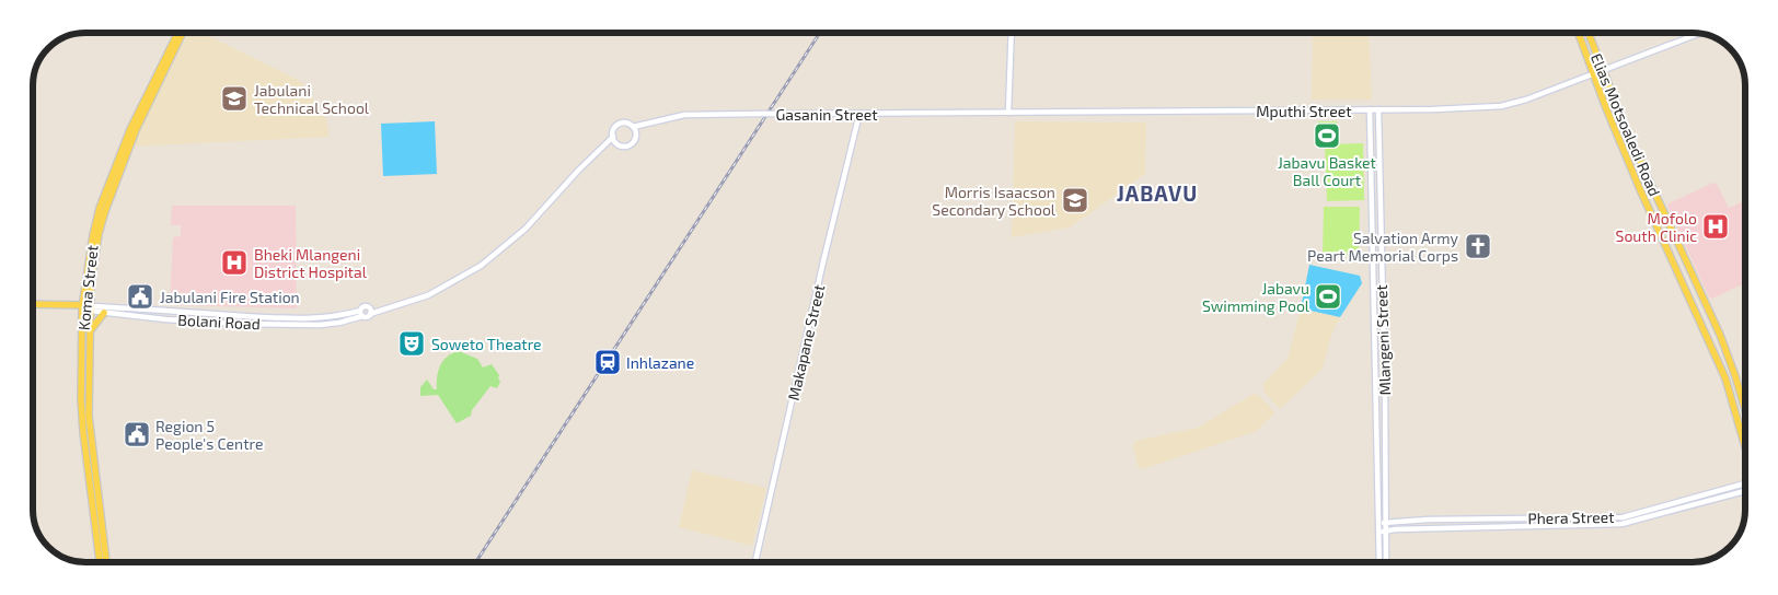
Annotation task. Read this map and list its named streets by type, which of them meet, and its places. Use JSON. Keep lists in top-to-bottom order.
{
  "streets": {
    "main road": ["Elias Motsoaledi Road", "Koma Street", "Bolani Road"],
    "street": [
      "Mputhi Street",
      "Gasanin Street",
      "Mlangeni Street",
      "Makapane Street",
      "Phera Street"
    ]
  },
  "crossings": [
    ["Mputhi Street", "Gasanin Street"],
    ["Mputhi Street", "Elias Motsoaledi Road"],
    ["Mputhi Street", "Mlangeni Street"],
    ["Gasanin Street", "Makapane Street"],
    ["Koma Street", "Bolani Road"],
    ["Mlangeni Street", "Phera Street"]
  ],
  "districts": ["JABAVU"],
  "places": {
    "school or university": ["Jabulani Technical School", "Morris Isaacson Secondary School"],
    "sports": ["Jabavu Basket Ball Court", "Jabavu Swimming Pool"],
    "hospital": ["Mofolo South Clinic", "Bheki Mlangeni District Hospital"],
    "church": ["Salvation Army Peart Memorial Corps"],
    "public building": ["Jabulani Fire Station", "Region 5 People's Centre"],
    "theatre": ["Soweto Theatre"],
    "station": ["Inhlazane"]
  }
}
